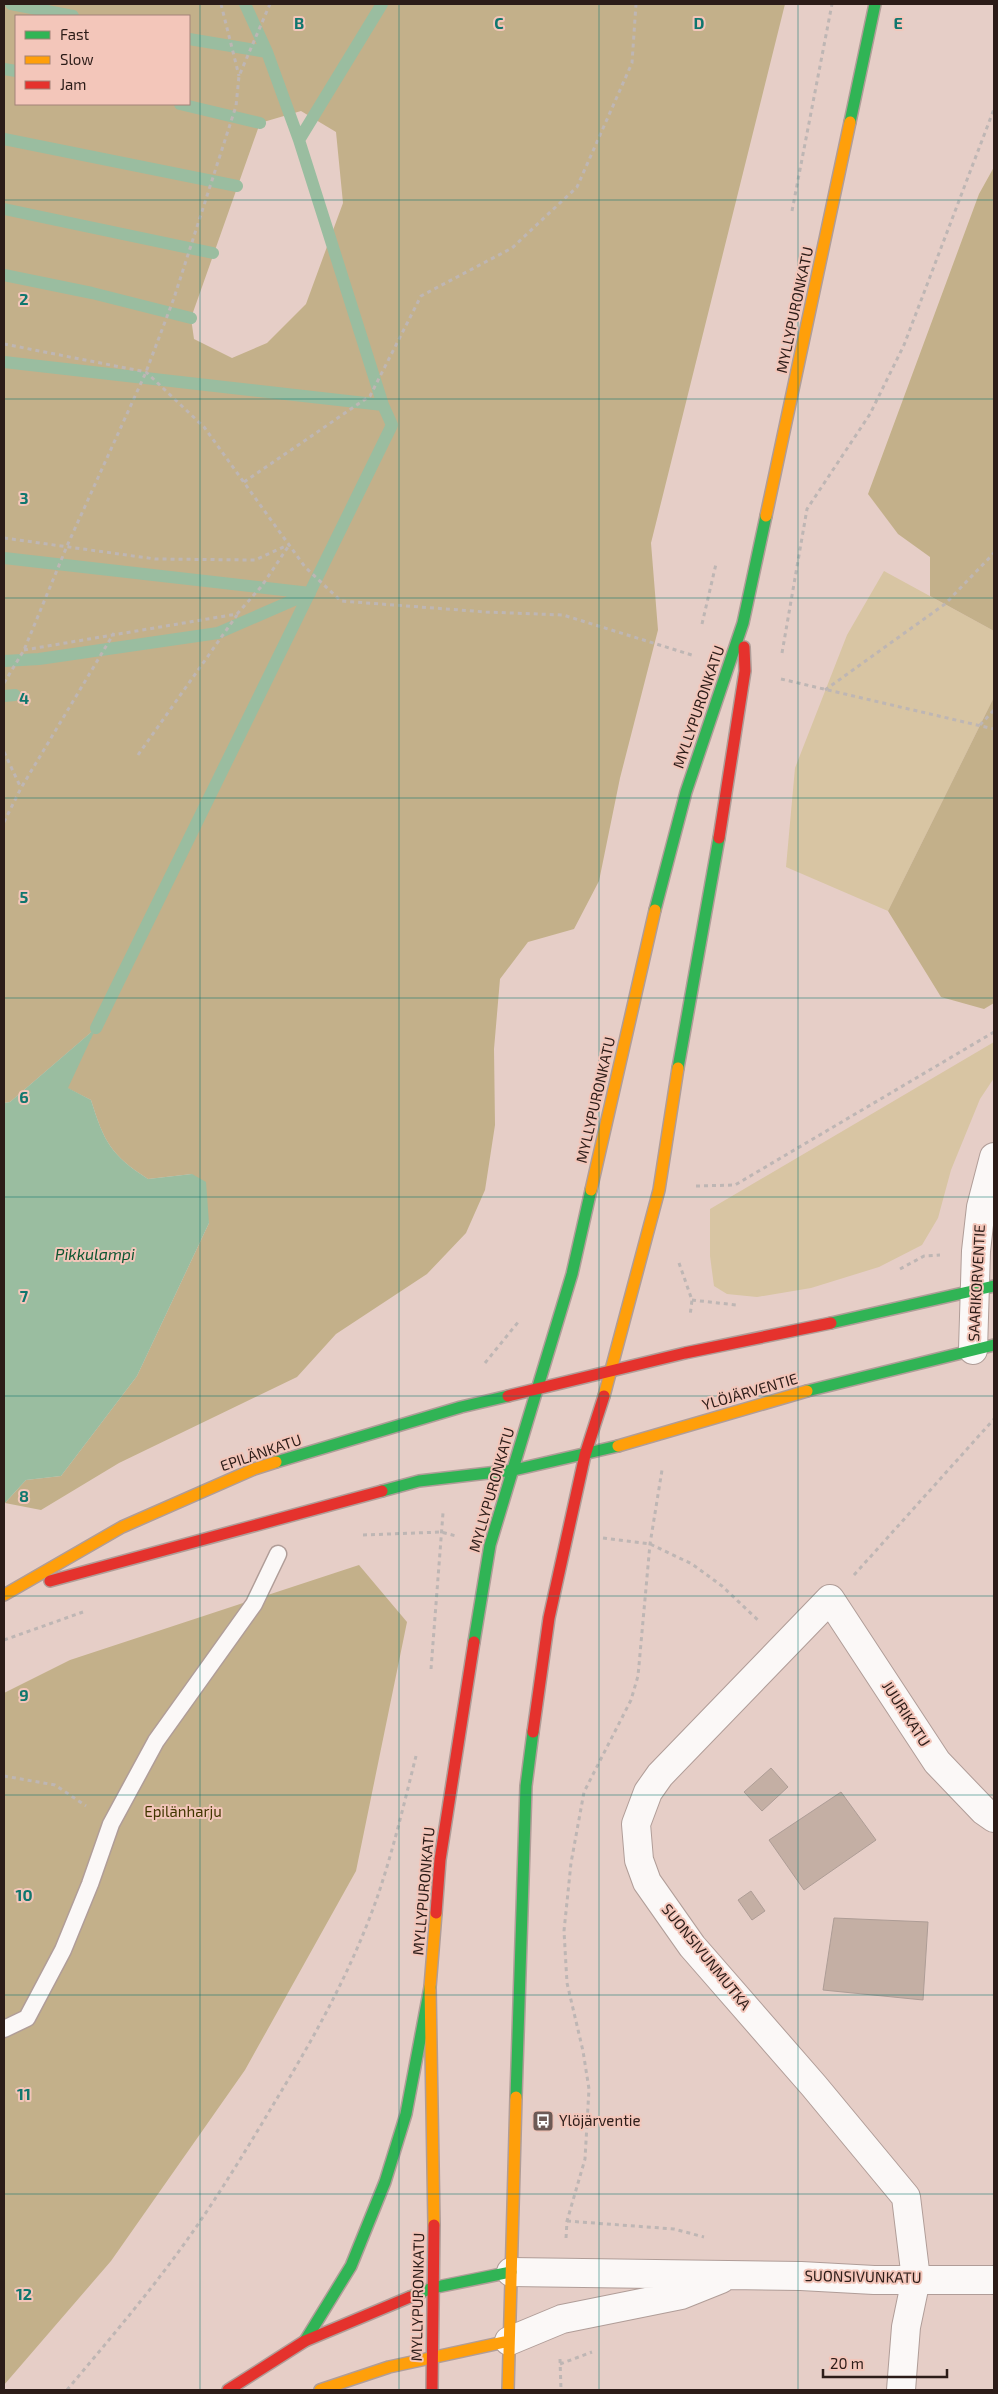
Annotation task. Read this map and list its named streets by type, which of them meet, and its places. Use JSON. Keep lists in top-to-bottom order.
{
  "streets": {
    "main road": ["MYLLYPURONKATU", "YLÖJÄRVENTIE", "EPILÄNKATU"],
    "street": [
      "SAARIKORVENTIE",
      "JUURIKATU",
      "SUONSIVUNMUTKA",
      "SUONSIVUNKATU"
    ]
  },
  "crossings": [
    ["MYLLYPURONKATU", "YLÖJÄRVENTIE"],
    ["MYLLYPURONKATU", "EPILÄNKATU"],
    ["MYLLYPURONKATU", "SUONSIVUNKATU"],
    ["SAARIKORVENTIE", "YLÖJÄRVENTIE"],
    ["YLÖJÄRVENTIE", "EPILÄNKATU"],
    ["JUURIKATU", "SUONSIVUNMUTKA"],
    ["SUONSIVUNMUTKA", "SUONSIVUNKATU"]
  ],
  "water": ["Pikkulampi"],
  "parks": ["Epilänharju"],
  "places": {
    "bus stop": ["Ylöjärventie"]
  },
  "legend": ["Fast", "Slow", "Jam"],
  "scale_bar": "20 m",
  "grid": {
    "columns": [
      "B",
      "C",
      "D",
      "E"
    ],
    "rows": [
      "2",
      "3",
      "4",
      "5",
      "6",
      "7",
      "8",
      "9",
      "10",
      "11",
      "12"
    ]
  }
}
